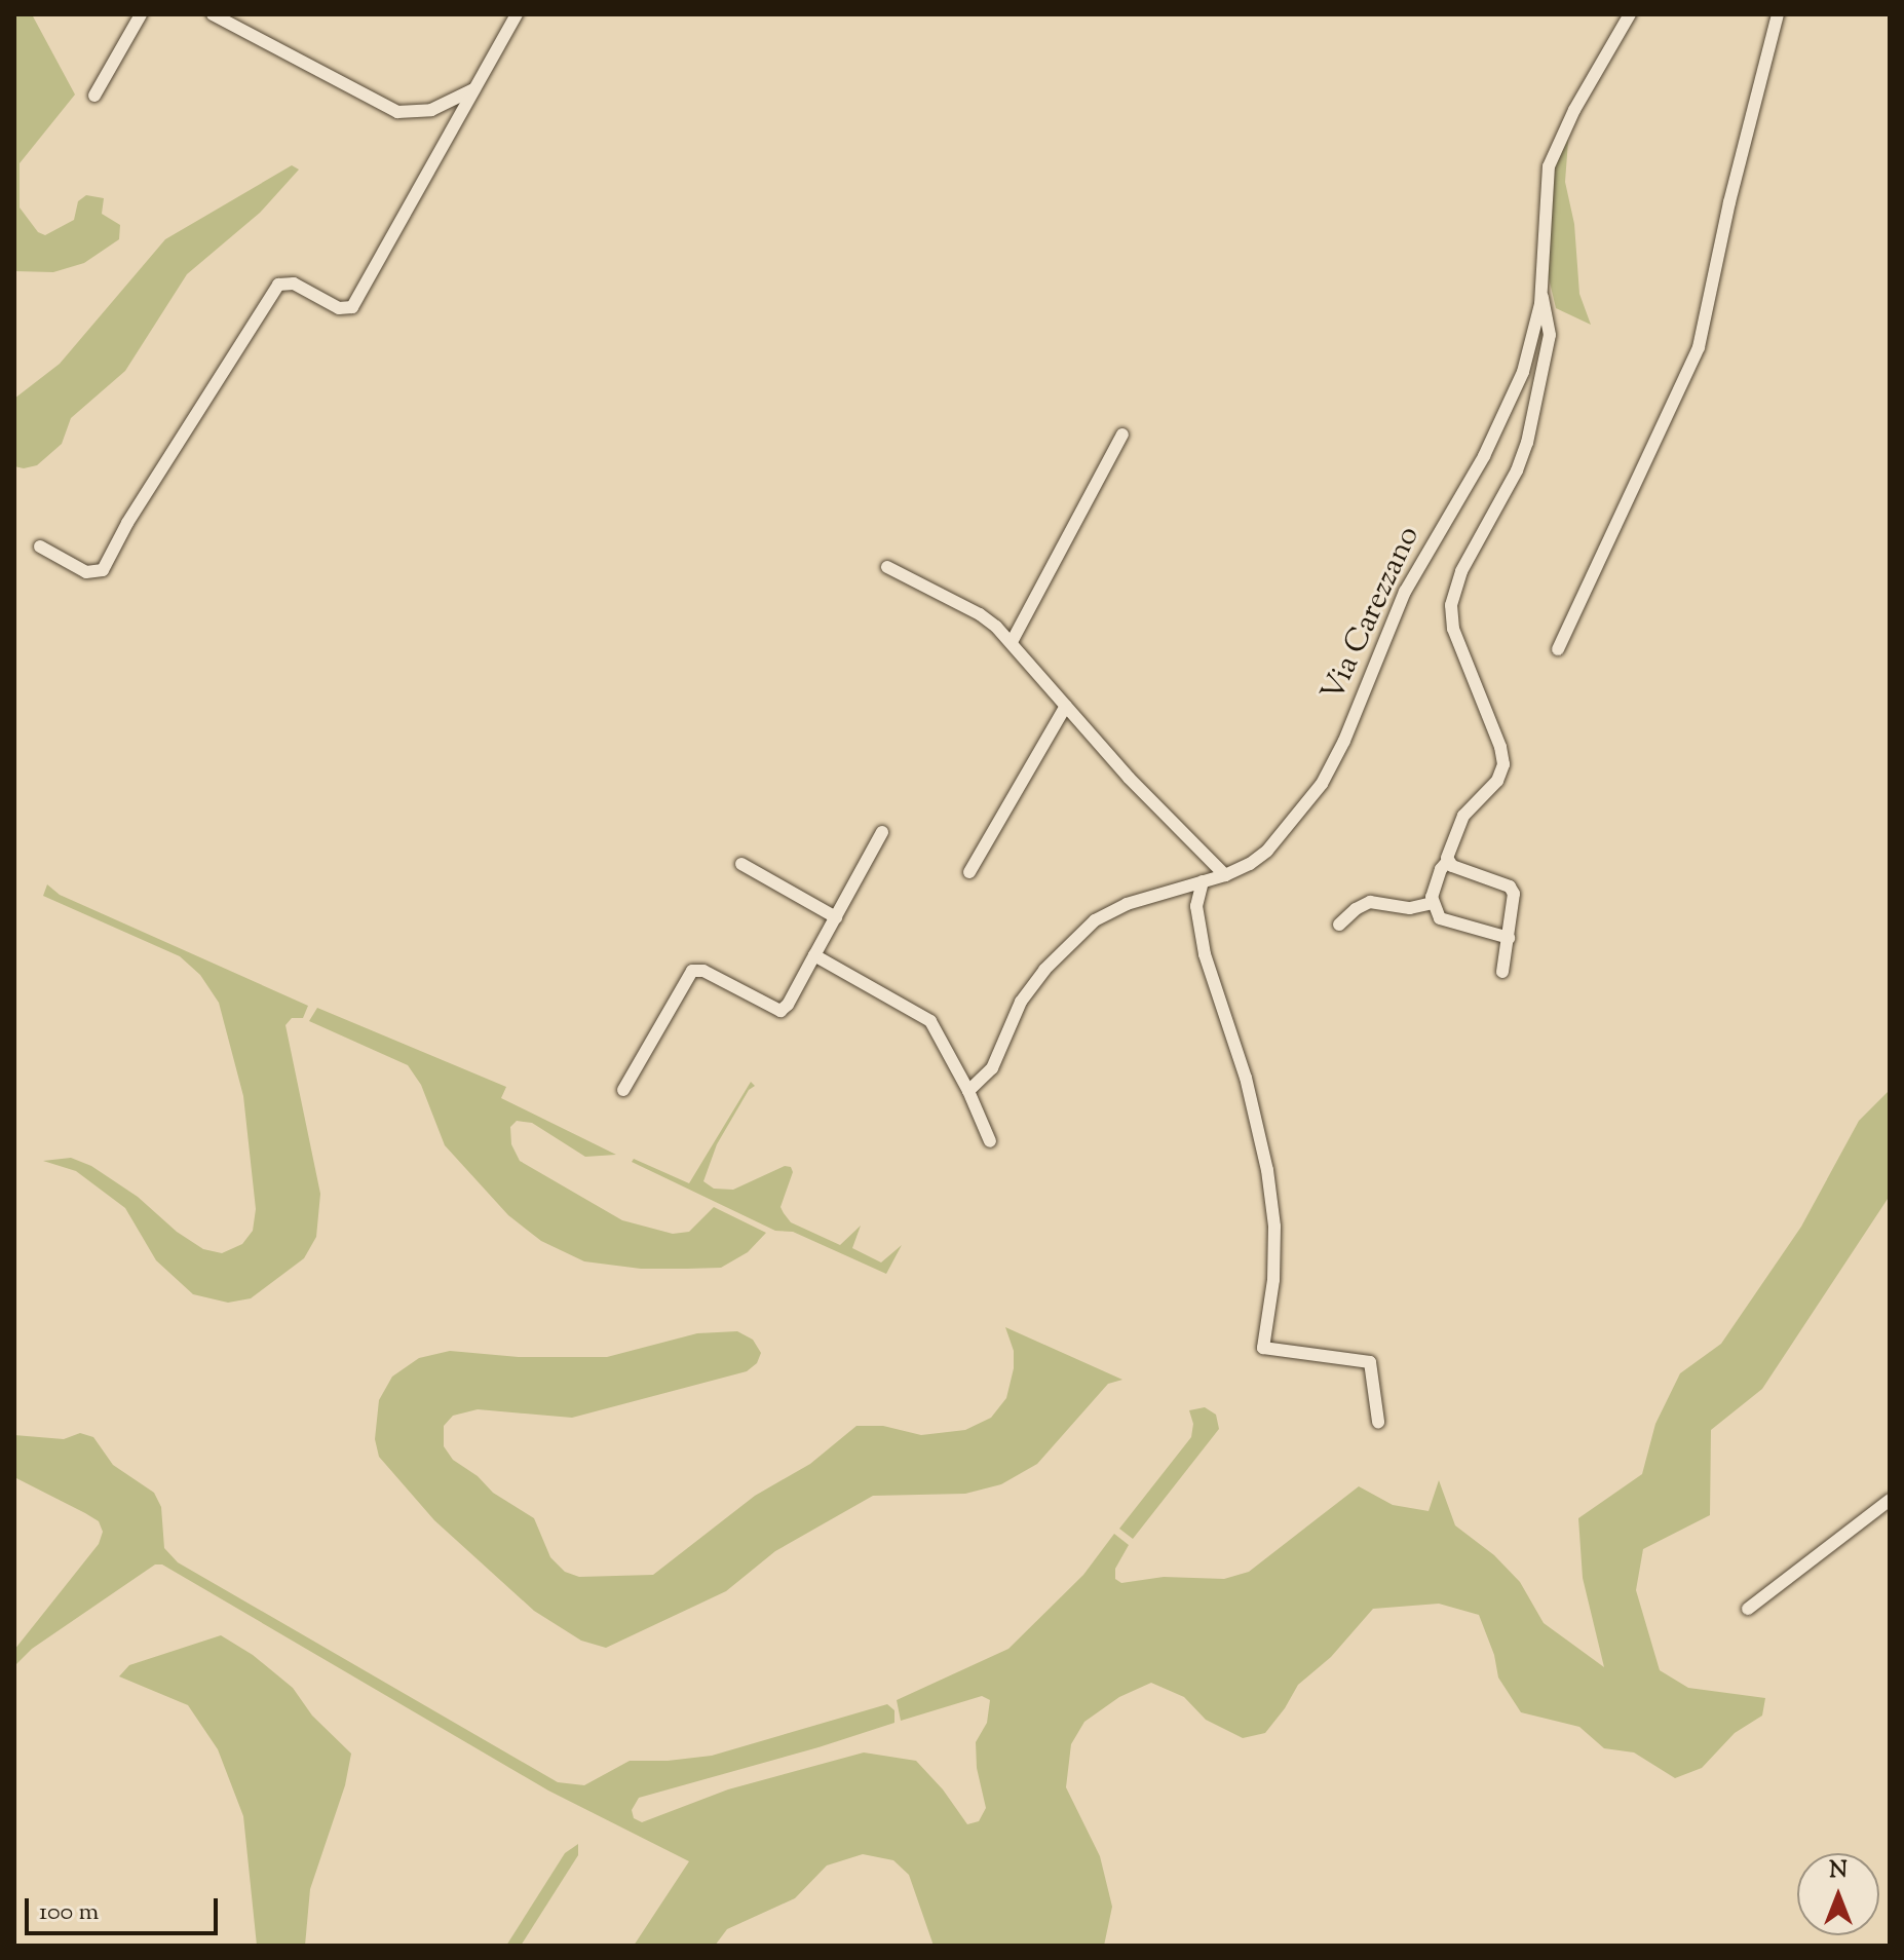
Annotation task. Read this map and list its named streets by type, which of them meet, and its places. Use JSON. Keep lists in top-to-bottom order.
{
  "streets": {
    "street": ["Via Carezzano"]
  },
  "scale_bar": "100 m",
  "north": "top"
}
